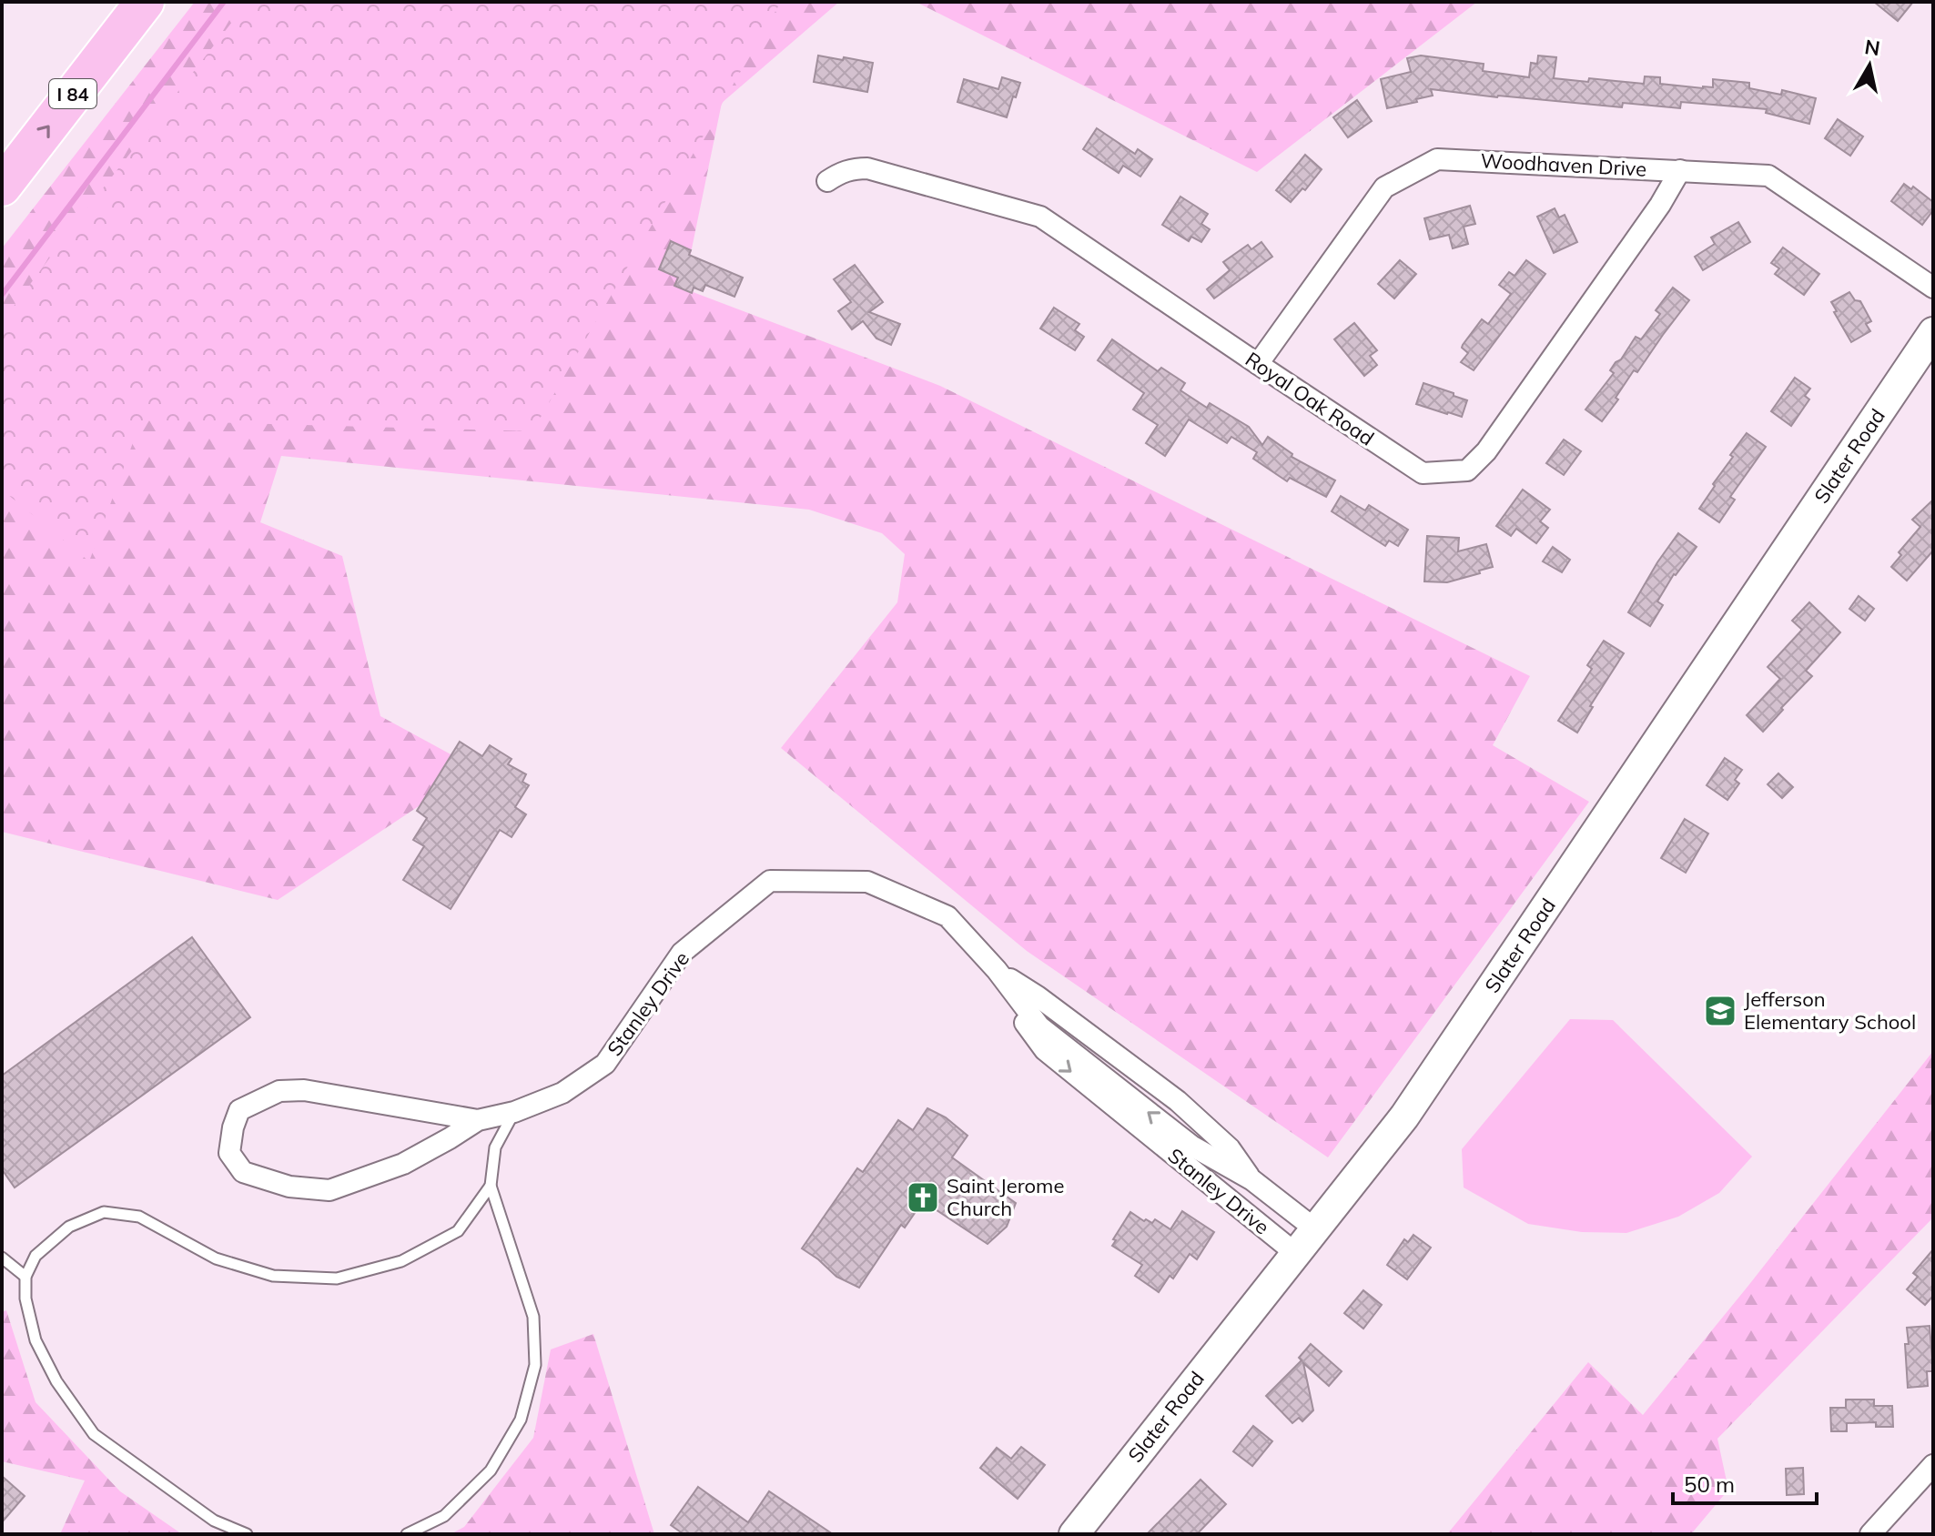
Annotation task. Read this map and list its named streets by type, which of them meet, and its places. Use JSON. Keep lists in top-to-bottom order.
{
  "streets": {
    "highway": ["I 84"],
    "main road": ["Slater Road"],
    "street": ["Woodhaven Drive", "Royal Oak Road", "Stanley Drive"]
  },
  "crossings": [
    ["Woodhaven Drive", "Royal Oak Road"],
    ["Slater Road", "Stanley Drive"]
  ],
  "places": {
    "school or university": ["Jefferson Elementary School"],
    "church": ["Saint Jerome Church"]
  },
  "scale_bar": "50 m",
  "north": "top"
}
